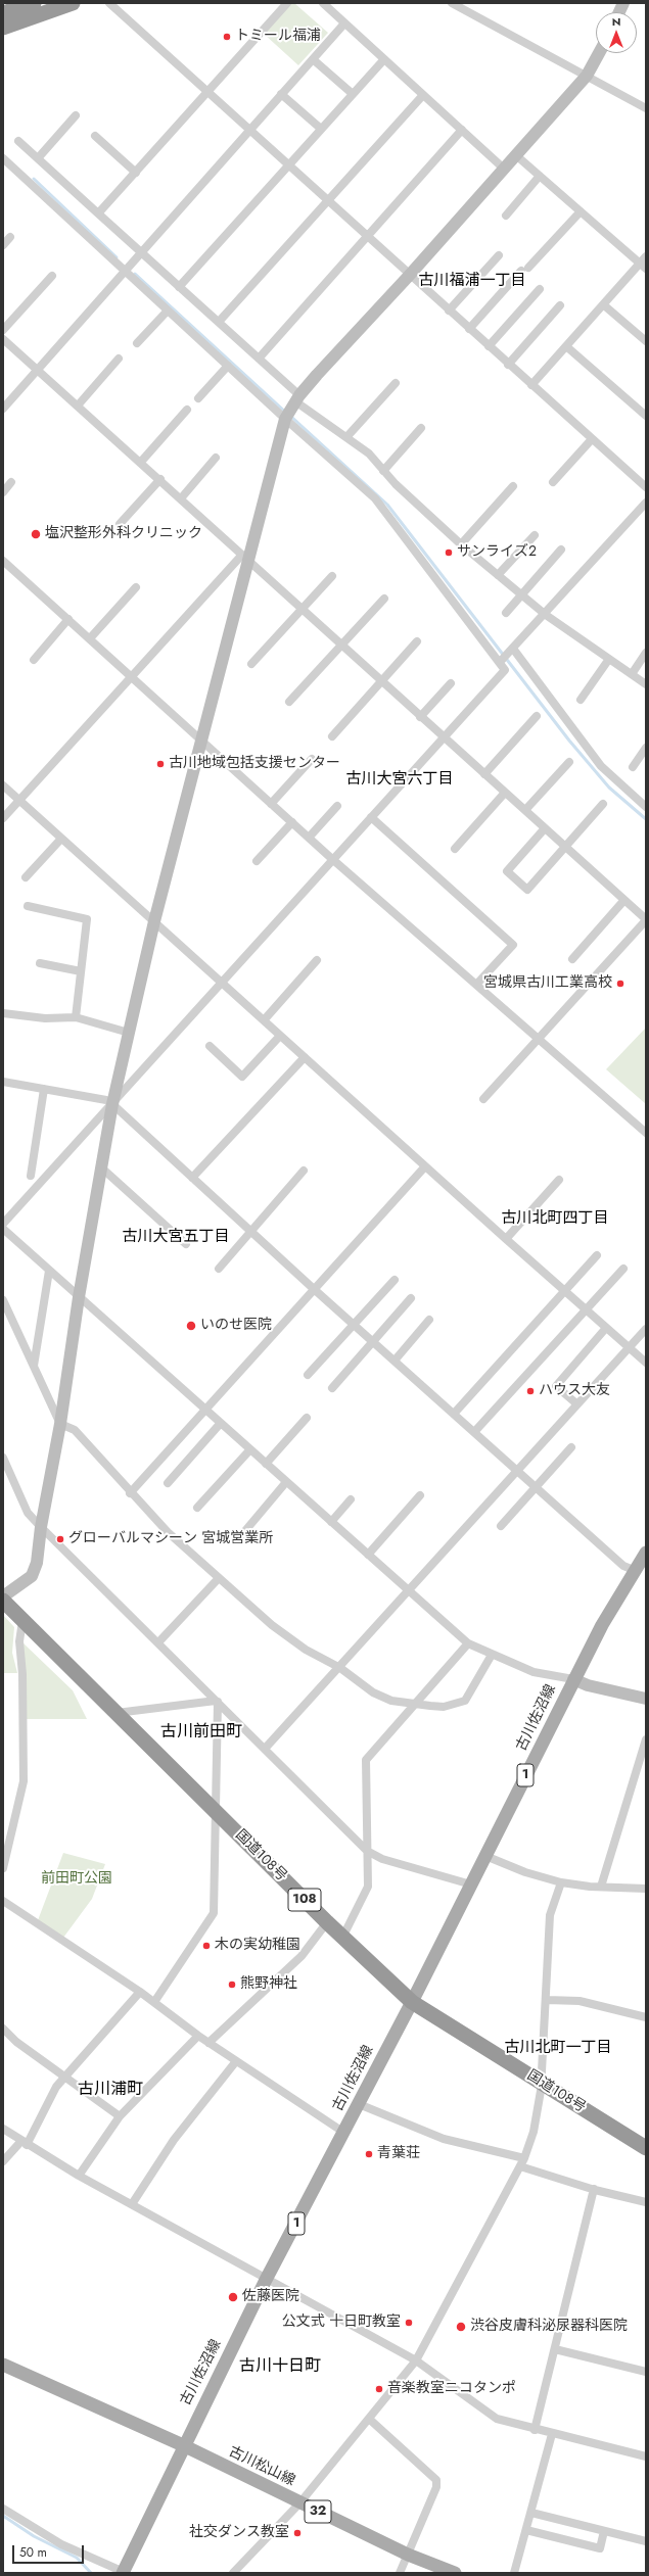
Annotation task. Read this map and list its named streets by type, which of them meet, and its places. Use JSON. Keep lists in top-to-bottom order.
{
  "streets": {
    "highway": ["国道108号", "108"],
    "main road": [
      "古川佐沼線",
      "1",
      "古川松山線",
      "32"
    ]
  },
  "crossings": [
    ["古川佐沼線", "国道108号"],
    ["古川佐沼線", "古川松山線"]
  ],
  "districts": [
    "古川福浦一丁目",
    "古川大宮六丁目",
    "古川北町四丁目",
    "古川大宮五丁目",
    "古川前田町",
    "古川北町一丁目",
    "古川浦町",
    "古川十日町"
  ],
  "parks": ["前田町公園"],
  "places": [
    "トミール福浦",
    "塩沢整形外科クリニック",
    "サンライズ2",
    "古川地域包括支援センター",
    "宮城県古川工業高校",
    "いのせ医院",
    "ハウス大友",
    "グローバルマシーン 宮城営業所",
    "木の実幼稚園",
    "熊野神社",
    "青葉荘",
    "佐藤医院",
    "公文式 十日町教室",
    "渋谷皮膚科泌尿器科医院",
    "音楽教室ニコタンポ",
    "社交ダンス教室"
  ],
  "scale_bar": "50 m",
  "north": "top"
}
